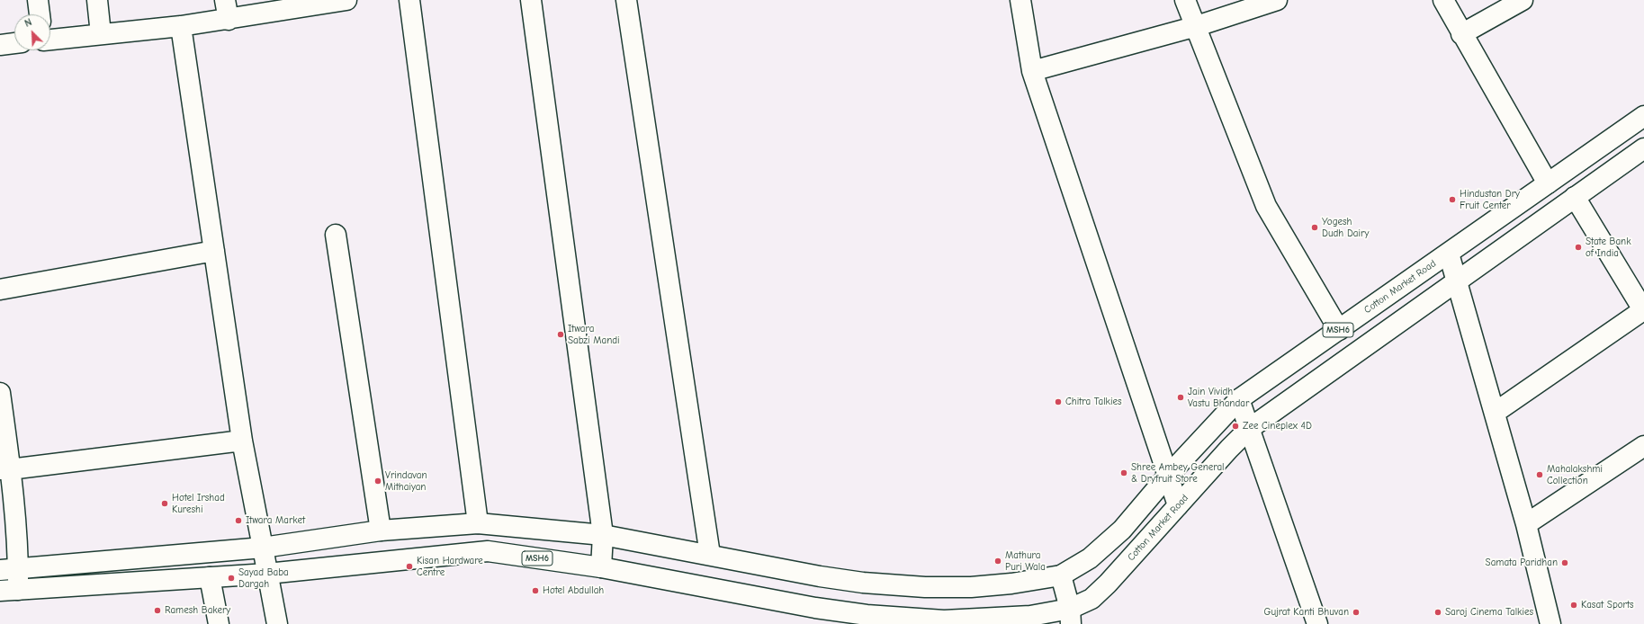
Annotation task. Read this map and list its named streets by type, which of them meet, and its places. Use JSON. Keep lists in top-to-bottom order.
{
  "streets": {
    "street": ["Cotton Market Road", "MSH6"]
  },
  "crossings": [
    ["Cotton Market Road", "MSH6"]
  ],
  "places": [
    "Hindustan Dry Fruit Center",
    "Yogesh Dudh Dairy",
    "State Bank of India",
    "Itwara Sabzi Mandi",
    "Jain Vividh Vastu Bhandar",
    "Chitra Talkies",
    "Zee Cineplex 4D",
    "Shree Ambey General & Dryfruit Store",
    "Mahalakshmi Collection",
    "Vrindavan Mithaiyan",
    "Hotel Irshad Kureshi",
    "Itwara Market",
    "Mathura Puri Wala",
    "Samata Paridhan",
    "Kisan Hardware Centre",
    "Sayad Baba Dargah",
    "Hotel Abdullah",
    "Kasat Sports",
    "Ramesh Bakery",
    "Gujrat Kanti Bhuvan",
    "Saroj Cinema Talkies"
  ],
  "north": "top left"
}
